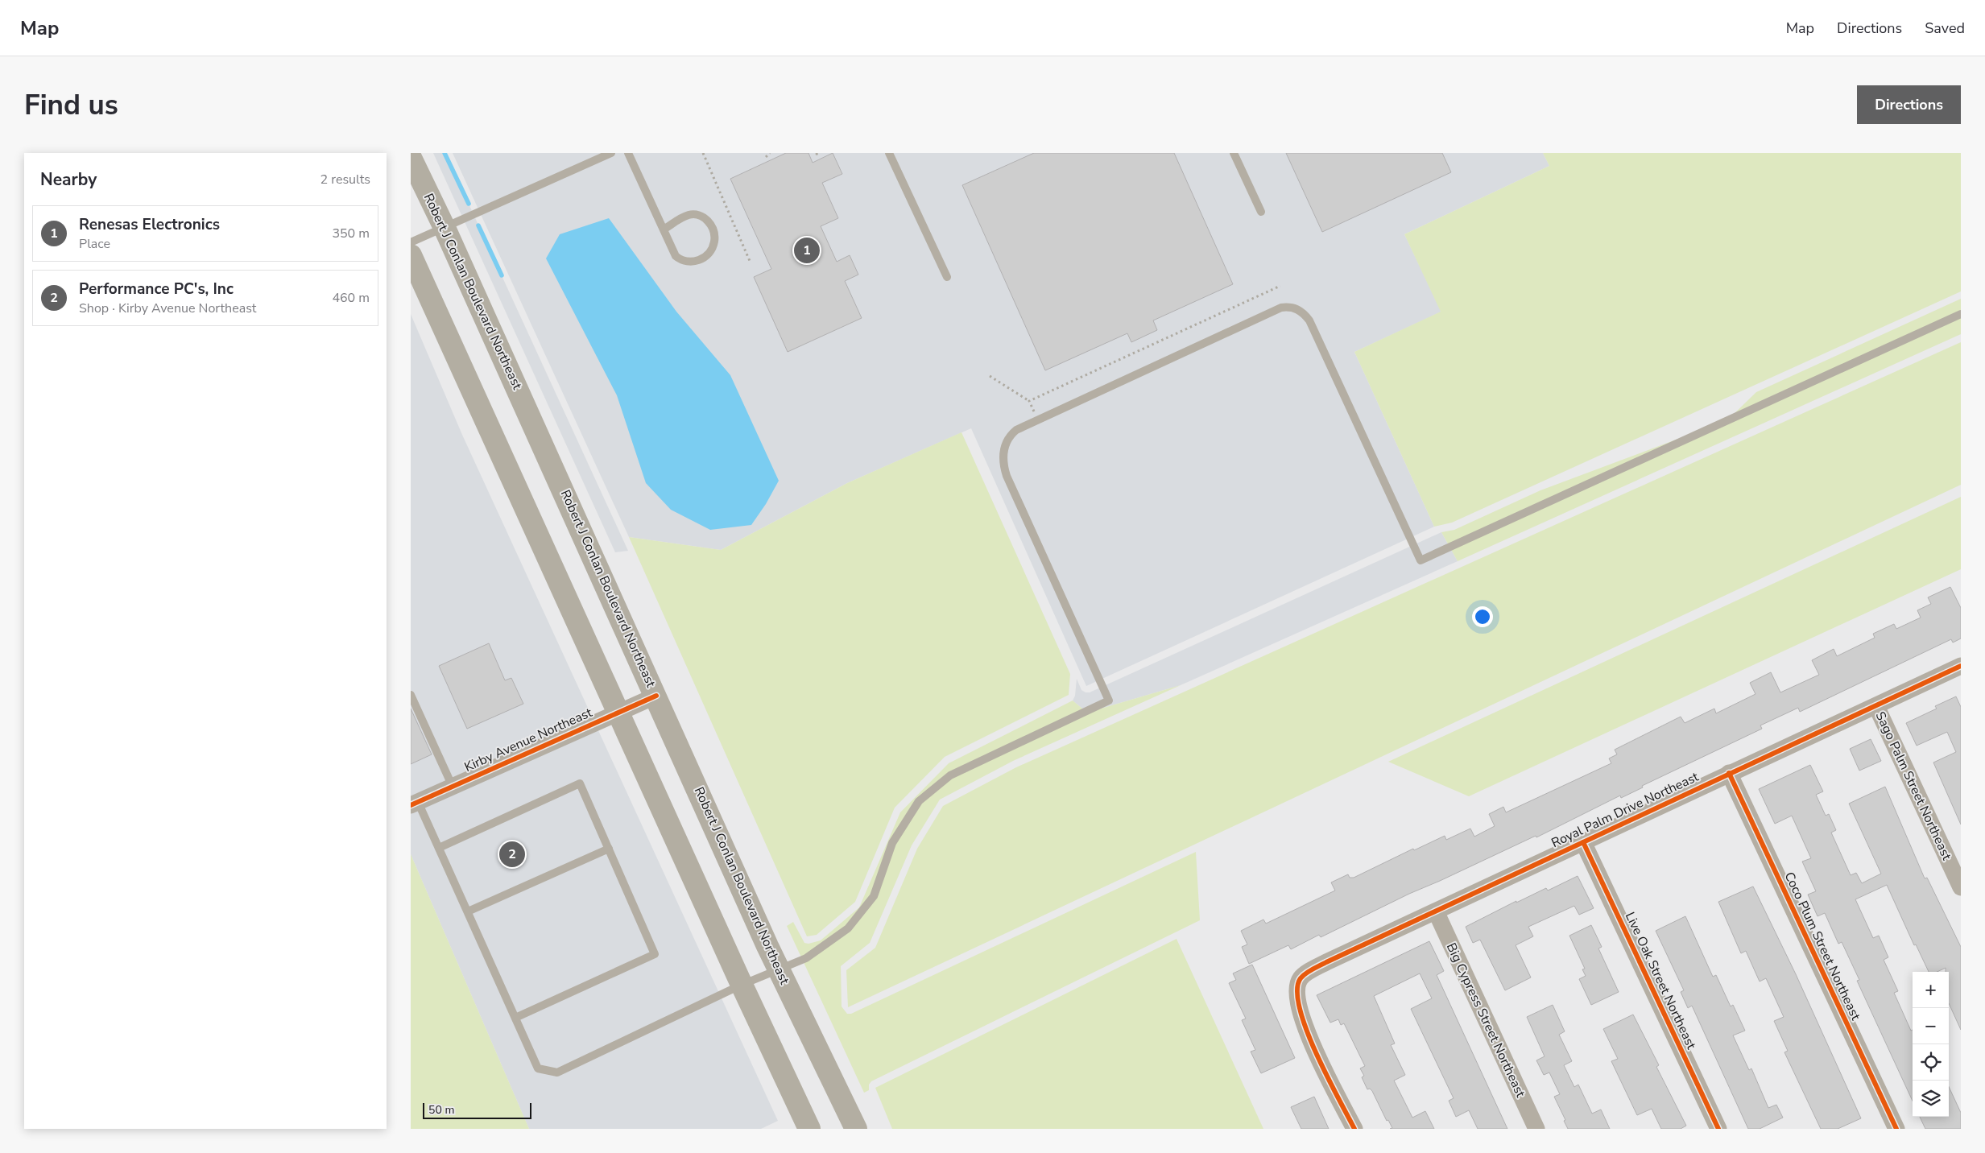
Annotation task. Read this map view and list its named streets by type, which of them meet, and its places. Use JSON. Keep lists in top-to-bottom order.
{
  "streets": {
    "main road": ["Robert J Conlan Boulevard Northeast"],
    "street": [
      "Kirby Avenue Northeast",
      "Sago Palm Street Northeast",
      "Royal Palm Drive Northeast",
      "Coco Plum Street Northeast",
      "Live Oak Street Northeast",
      "Big Cypress Street Northeast"
    ]
  },
  "crossings": [
    ["Robert J Conlan Boulevard Northeast", "Kirby Avenue Northeast"],
    ["Sago Palm Street Northeast", "Royal Palm Drive Northeast"],
    ["Royal Palm Drive Northeast", "Coco Plum Street Northeast"],
    ["Royal Palm Drive Northeast", "Live Oak Street Northeast"],
    ["Royal Palm Drive Northeast", "Big Cypress Street Northeast"]
  ],
  "scale_bar": "50 m",
  "page": {
    "header": "Map",
    "nav": ["Map", "Directions", "Saved"],
    "buttons": "Directions",
    "title": "Find us",
    "heading": ["Nearby", "2 results"],
    "list": [
      {
        "mark": "1",
        "name": "Renesas Electronics",
        "note": "Place",
        "value": "350 m"
      },
      {
        "mark": "2",
        "name": "Performance PC's, Inc",
        "note": "Shop · Kirby Avenue Northeast",
        "value": "460 m"
      }
    ],
    "pins": ["1", "2"],
    "map_buttons": ["+", "−"],
    "scale": "50 m"
  }
}
